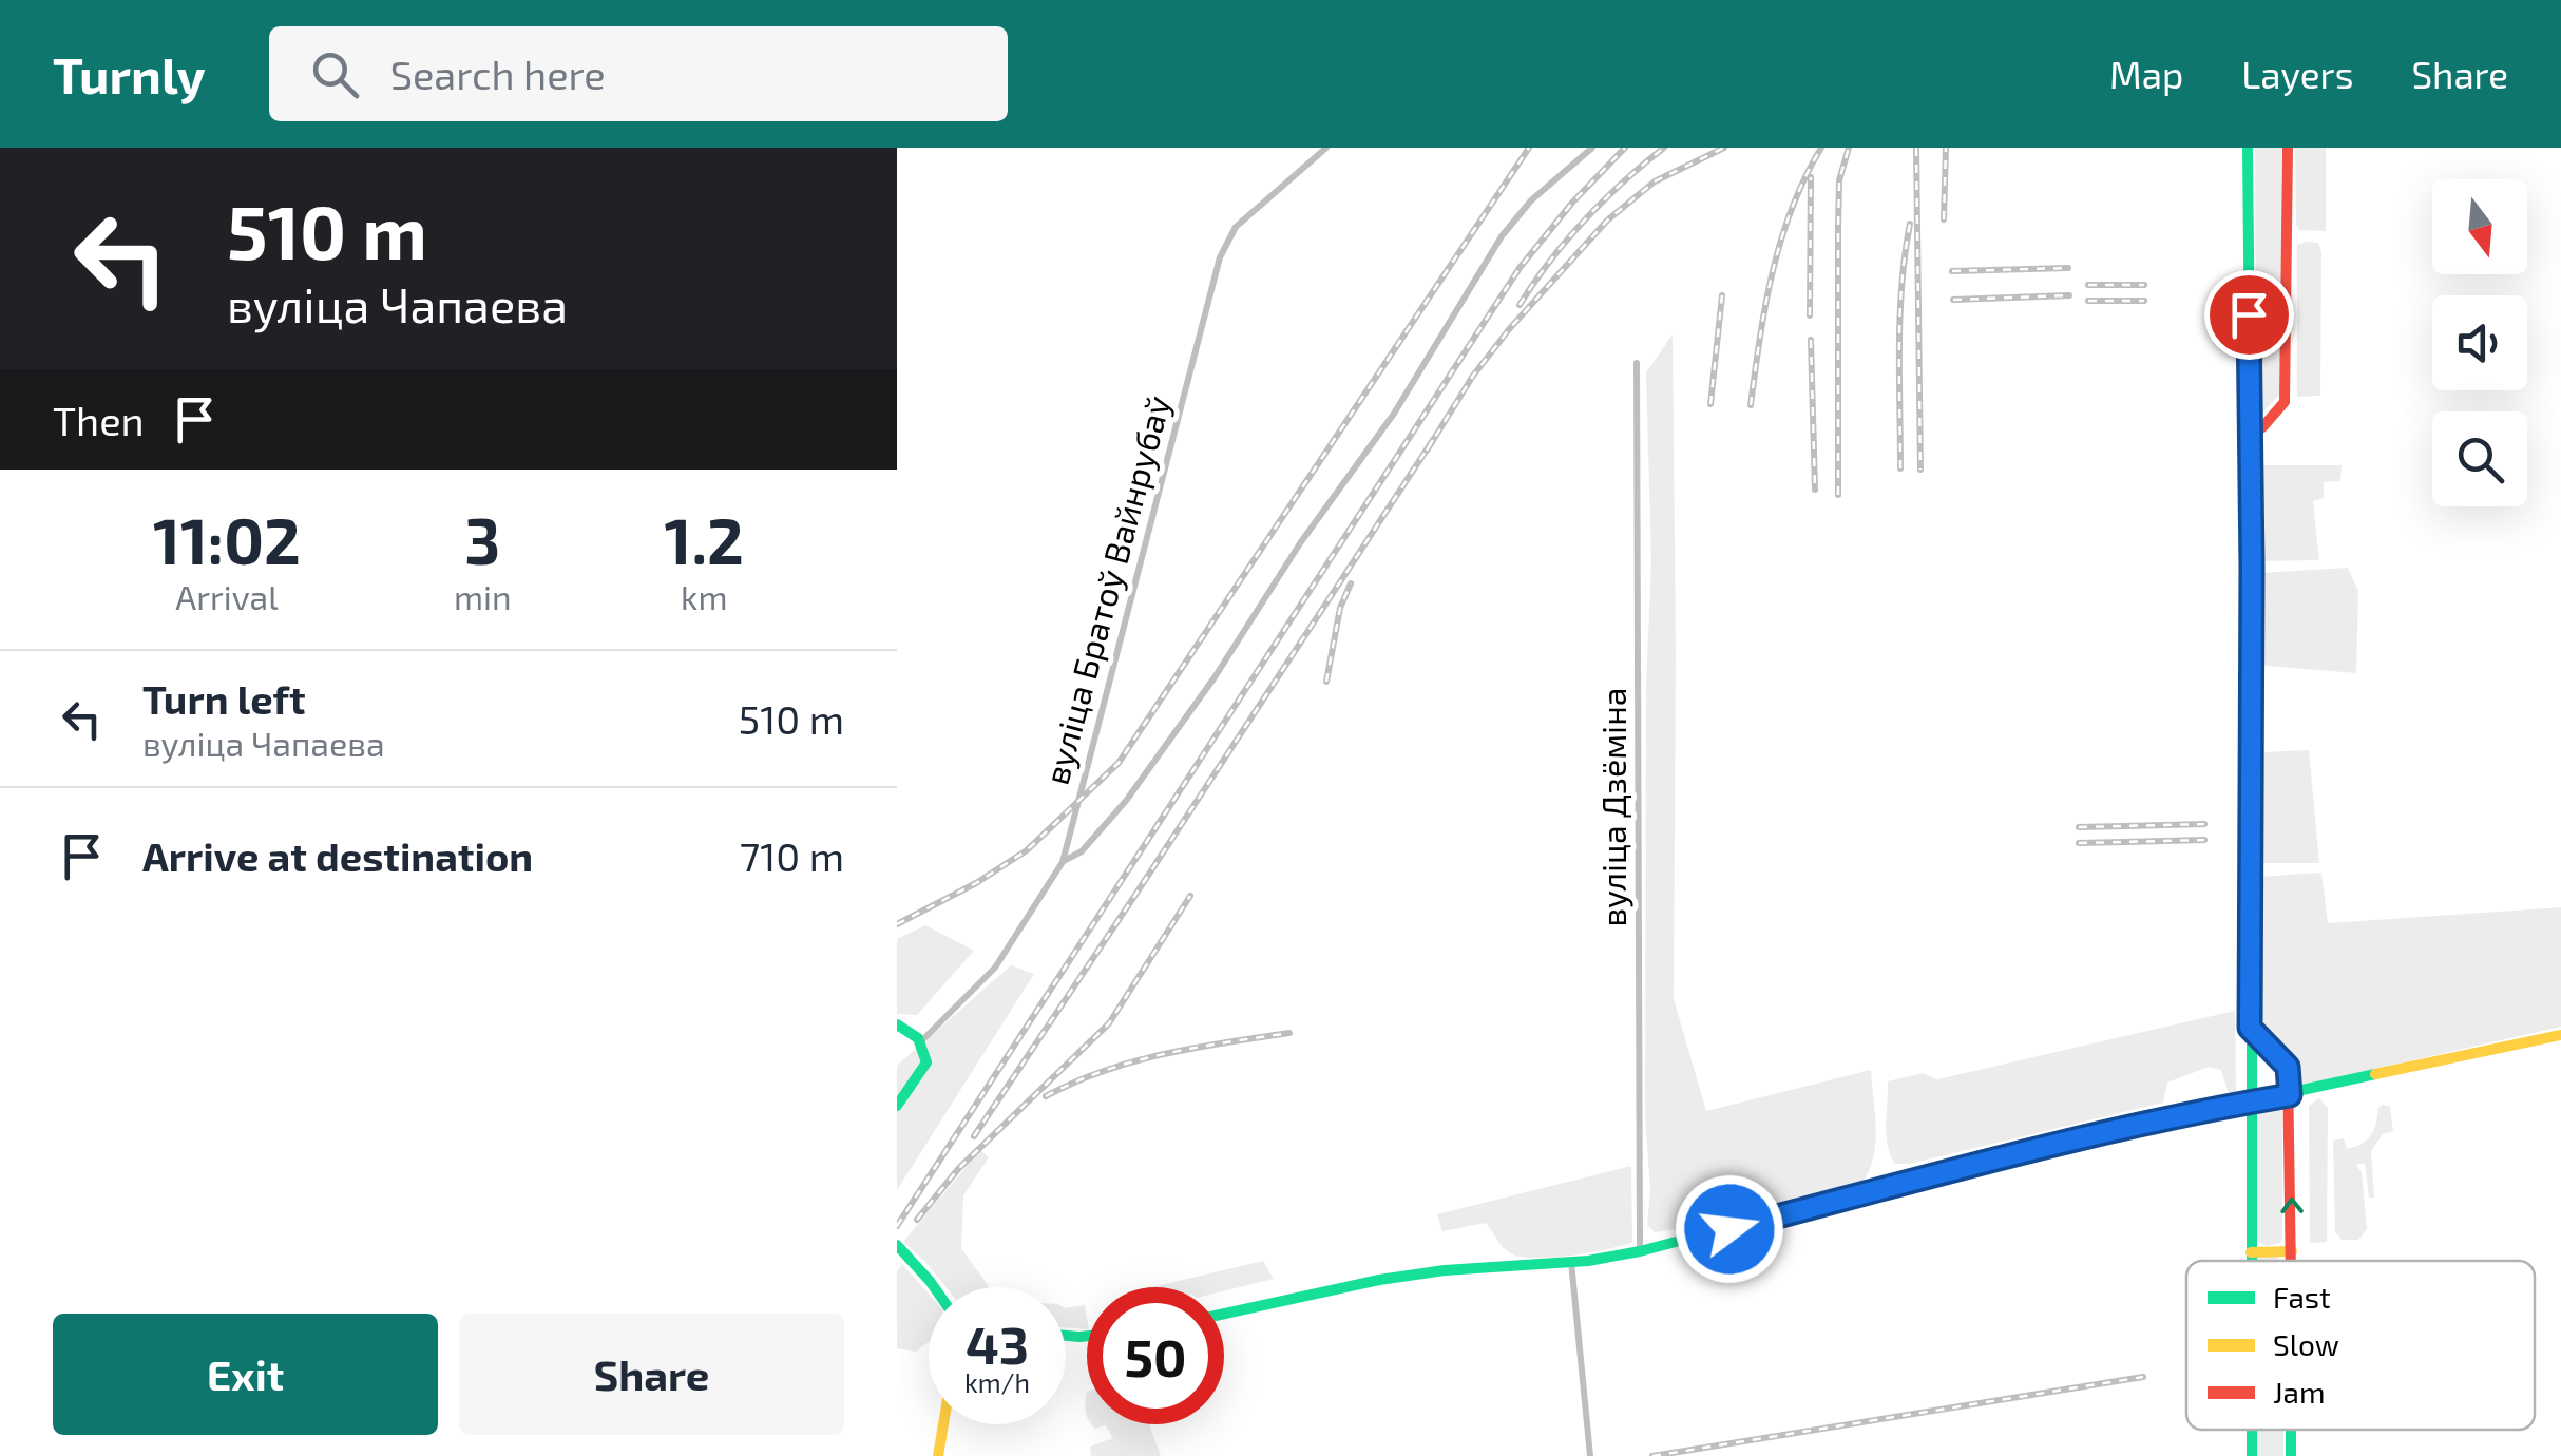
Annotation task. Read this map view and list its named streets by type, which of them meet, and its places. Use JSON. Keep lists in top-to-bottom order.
{
  "streets": {
    "street": ["вуліца Братоў Вайнрубаў", "вуліца Дзёміна"]
  },
  "legend": ["Fast", "Slow", "Jam"],
  "north": "bottom",
  "page": {
    "header": "Turnly",
    "search": "Search here",
    "nav": ["Map", "Layers", "Share"],
    "turn": ["510 m", "вуліца Чапаева"],
    "then": "Then",
    "eta": [
      "11:02",
      "Arrival",
      "3",
      "min",
      "1.2",
      "km"
    ],
    "list": [
      {
        "name": "Turn left",
        "note": "вуліца Чапаева",
        "value": "510 m"
      },
      {
        "name": "Arrive at destination",
        "value": "710 m"
      }
    ],
    "speed": "43 km/h",
    "limit": "50",
    "buttons": ["Exit", "Share"]
  }
}
